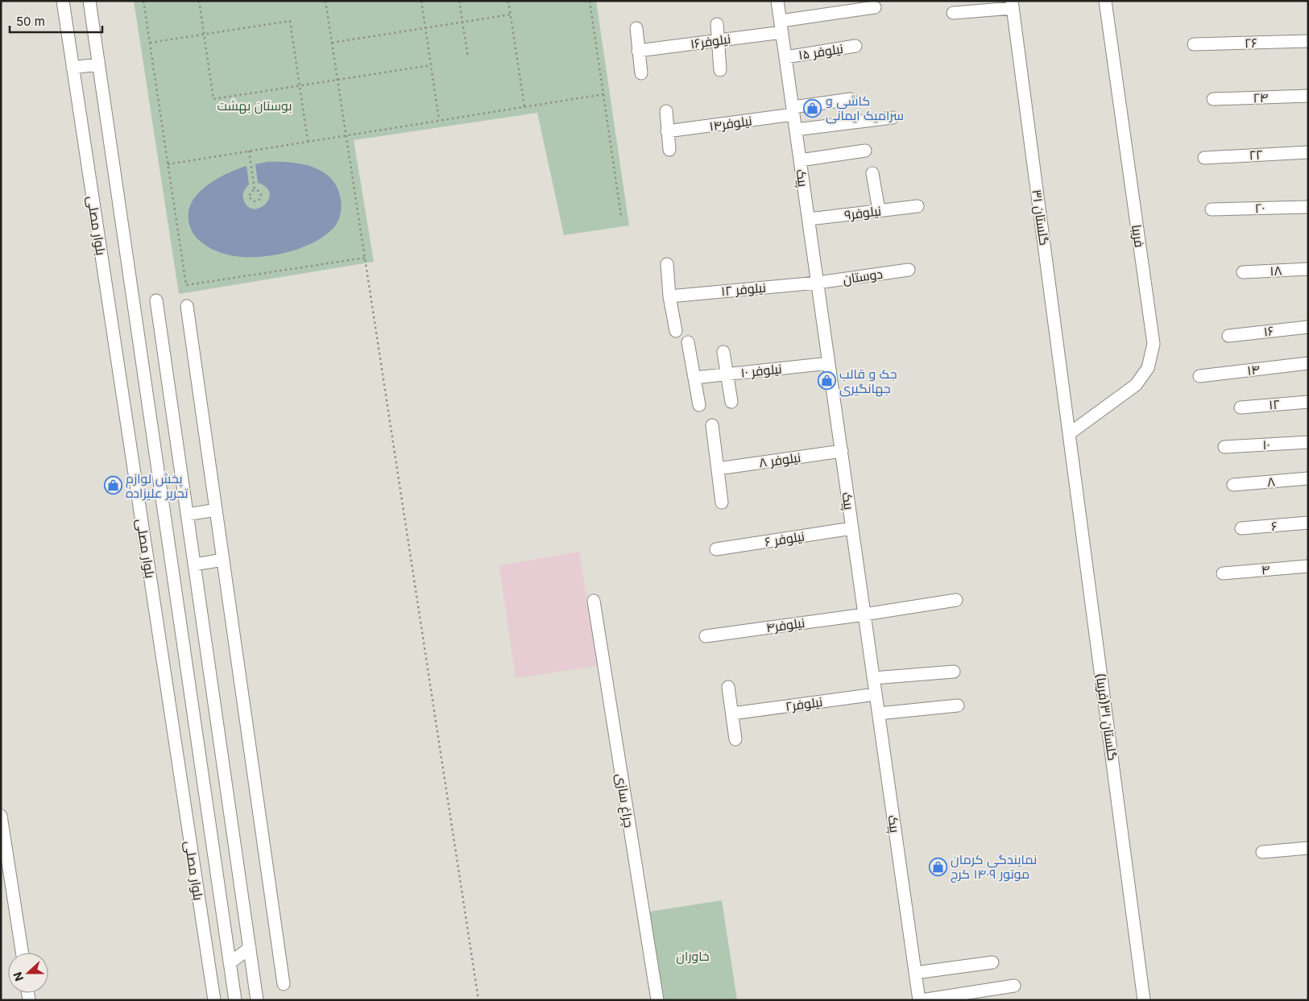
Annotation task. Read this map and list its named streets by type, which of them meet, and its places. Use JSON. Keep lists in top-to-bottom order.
{
  "streets": {
    "street": [
      "نیلوفر۱۶",
      "۲۶",
      "نیلوفر ۱۵",
      "۲۴",
      "نیلوفر۱۴",
      "۲۲",
      "پیک",
      "۲۰",
      "نیلوفر۹",
      "گلستان ۳۱",
      "بلوار مصلی",
      "فریبا",
      "۱۸",
      "دوستان",
      "نیلوفر ۱۲",
      "۱۶",
      "۱۴",
      "نیلوفر ۱۰",
      "۱۲",
      "۱۰",
      "نیلوفر ۸",
      "۸",
      "۶",
      "نیلوفر ۶",
      "۴",
      "نیلوفر۴",
      "نیلوفر۲",
      "گلستان ۳۱(فریبا)",
      "چراغ سازی"
    ]
  },
  "crossings": [
    ["نیلوفر۱۶", "پیک"],
    ["نیلوفر ۱۵", "پیک"],
    ["نیلوفر۱۴", "پیک"],
    ["پیک", "نیلوفر۹"],
    ["پیک", "دوستان"],
    ["پیک", "نیلوفر ۱۲"],
    ["پیک", "نیلوفر ۱۰"],
    ["پیک", "نیلوفر ۸"],
    ["پیک", "نیلوفر ۶"],
    ["پیک", "نیلوفر۴"],
    ["پیک", "نیلوفر۲"],
    ["گلستان ۳۱", "فریبا"],
    ["گلستان ۳۱", "گلستان ۳۱(فریبا)"],
    ["فریبا", "گلستان ۳۱(فریبا)"],
    ["دوستان", "نیلوفر ۱۲"]
  ],
  "parks": ["بوستان بهشت", "خاوران"],
  "places": {
    "shop": [
      "کاشی و سرامیک ایمانی",
      "جک و قالب جهانگیری",
      "پخش لوازم تحریر علیزاده",
      "نمایندگی کرمان موتور ۱۴۰۹ کرج"
    ]
  },
  "scale_bar": "50 m",
  "north": "left"
}
